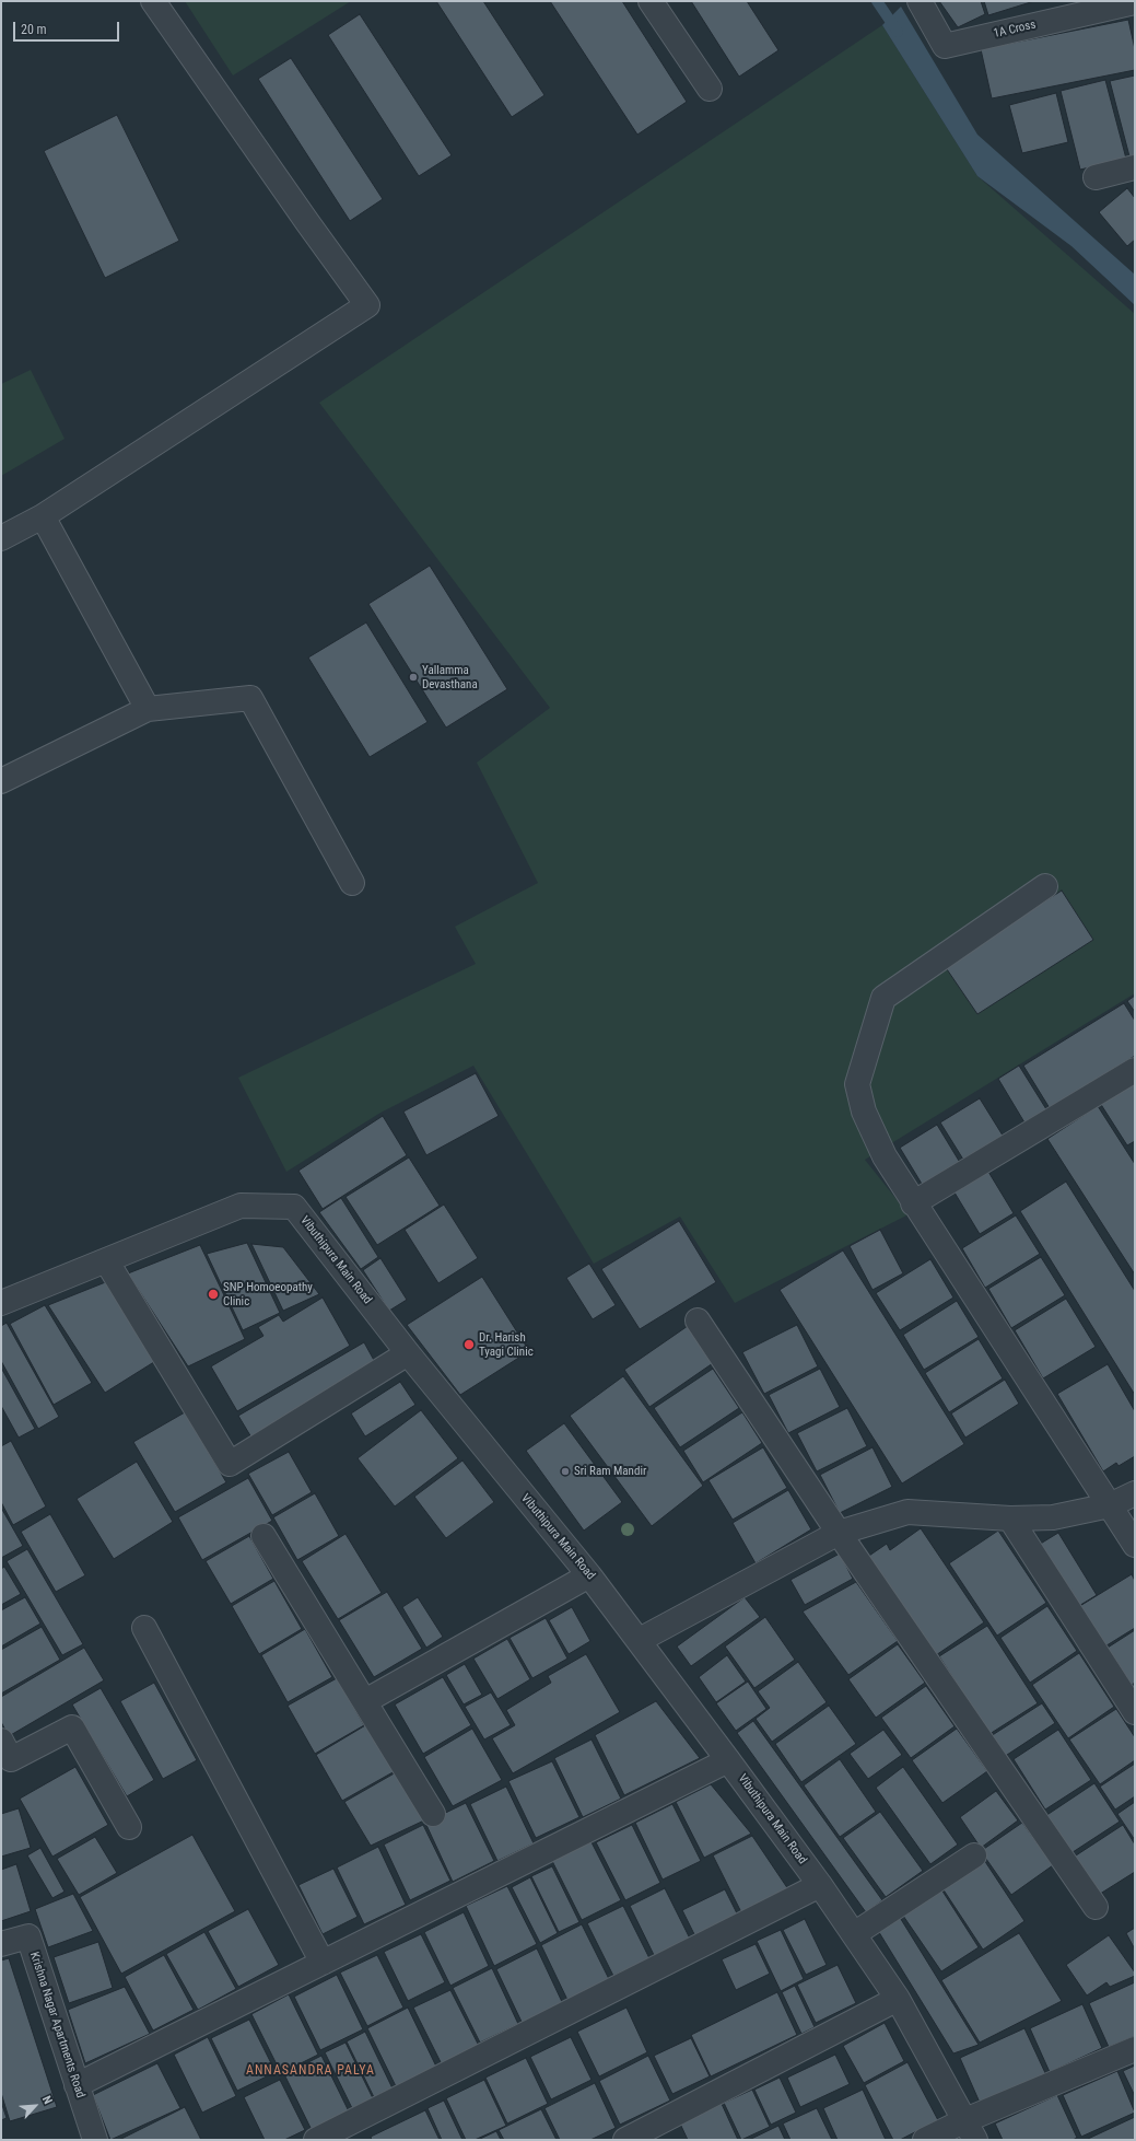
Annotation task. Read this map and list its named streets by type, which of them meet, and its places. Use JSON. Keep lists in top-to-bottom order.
{
  "streets": {
    "street": ["1A Cross", "Vibuthipura Main Road", "Krishna Nagar Apartments Road"]
  },
  "districts": ["ANNASANDRA PALYA"],
  "places": [
    "Yallamma Devasthana",
    "SNP Homoeopathy Clinic",
    "Dr. Harish Tyagi Clinic",
    "Sri Ram Mandir"
  ],
  "scale_bar": "20 m",
  "north": "top right"
}
